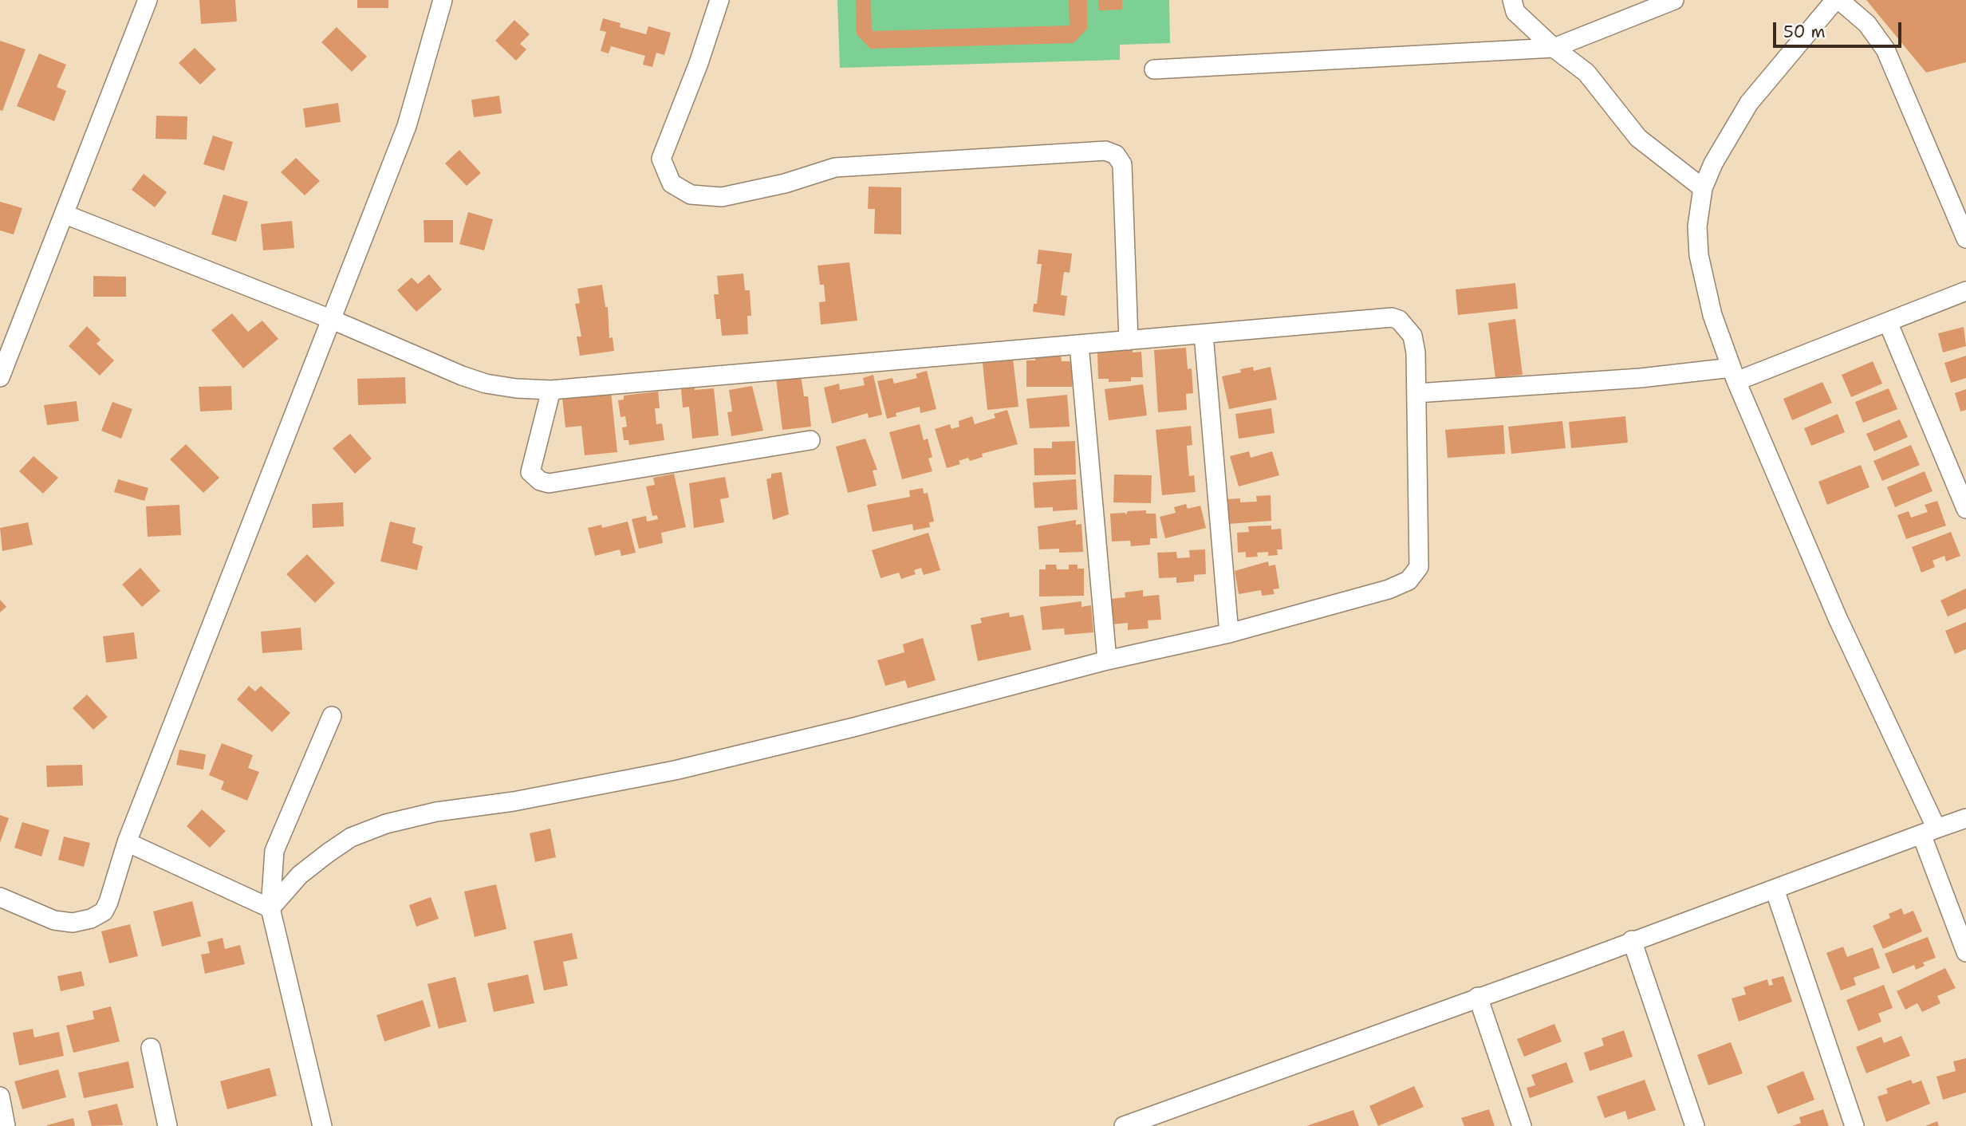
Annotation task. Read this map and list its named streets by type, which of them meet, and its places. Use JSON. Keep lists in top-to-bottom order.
{
  "scale_bar": "50 m"
}
